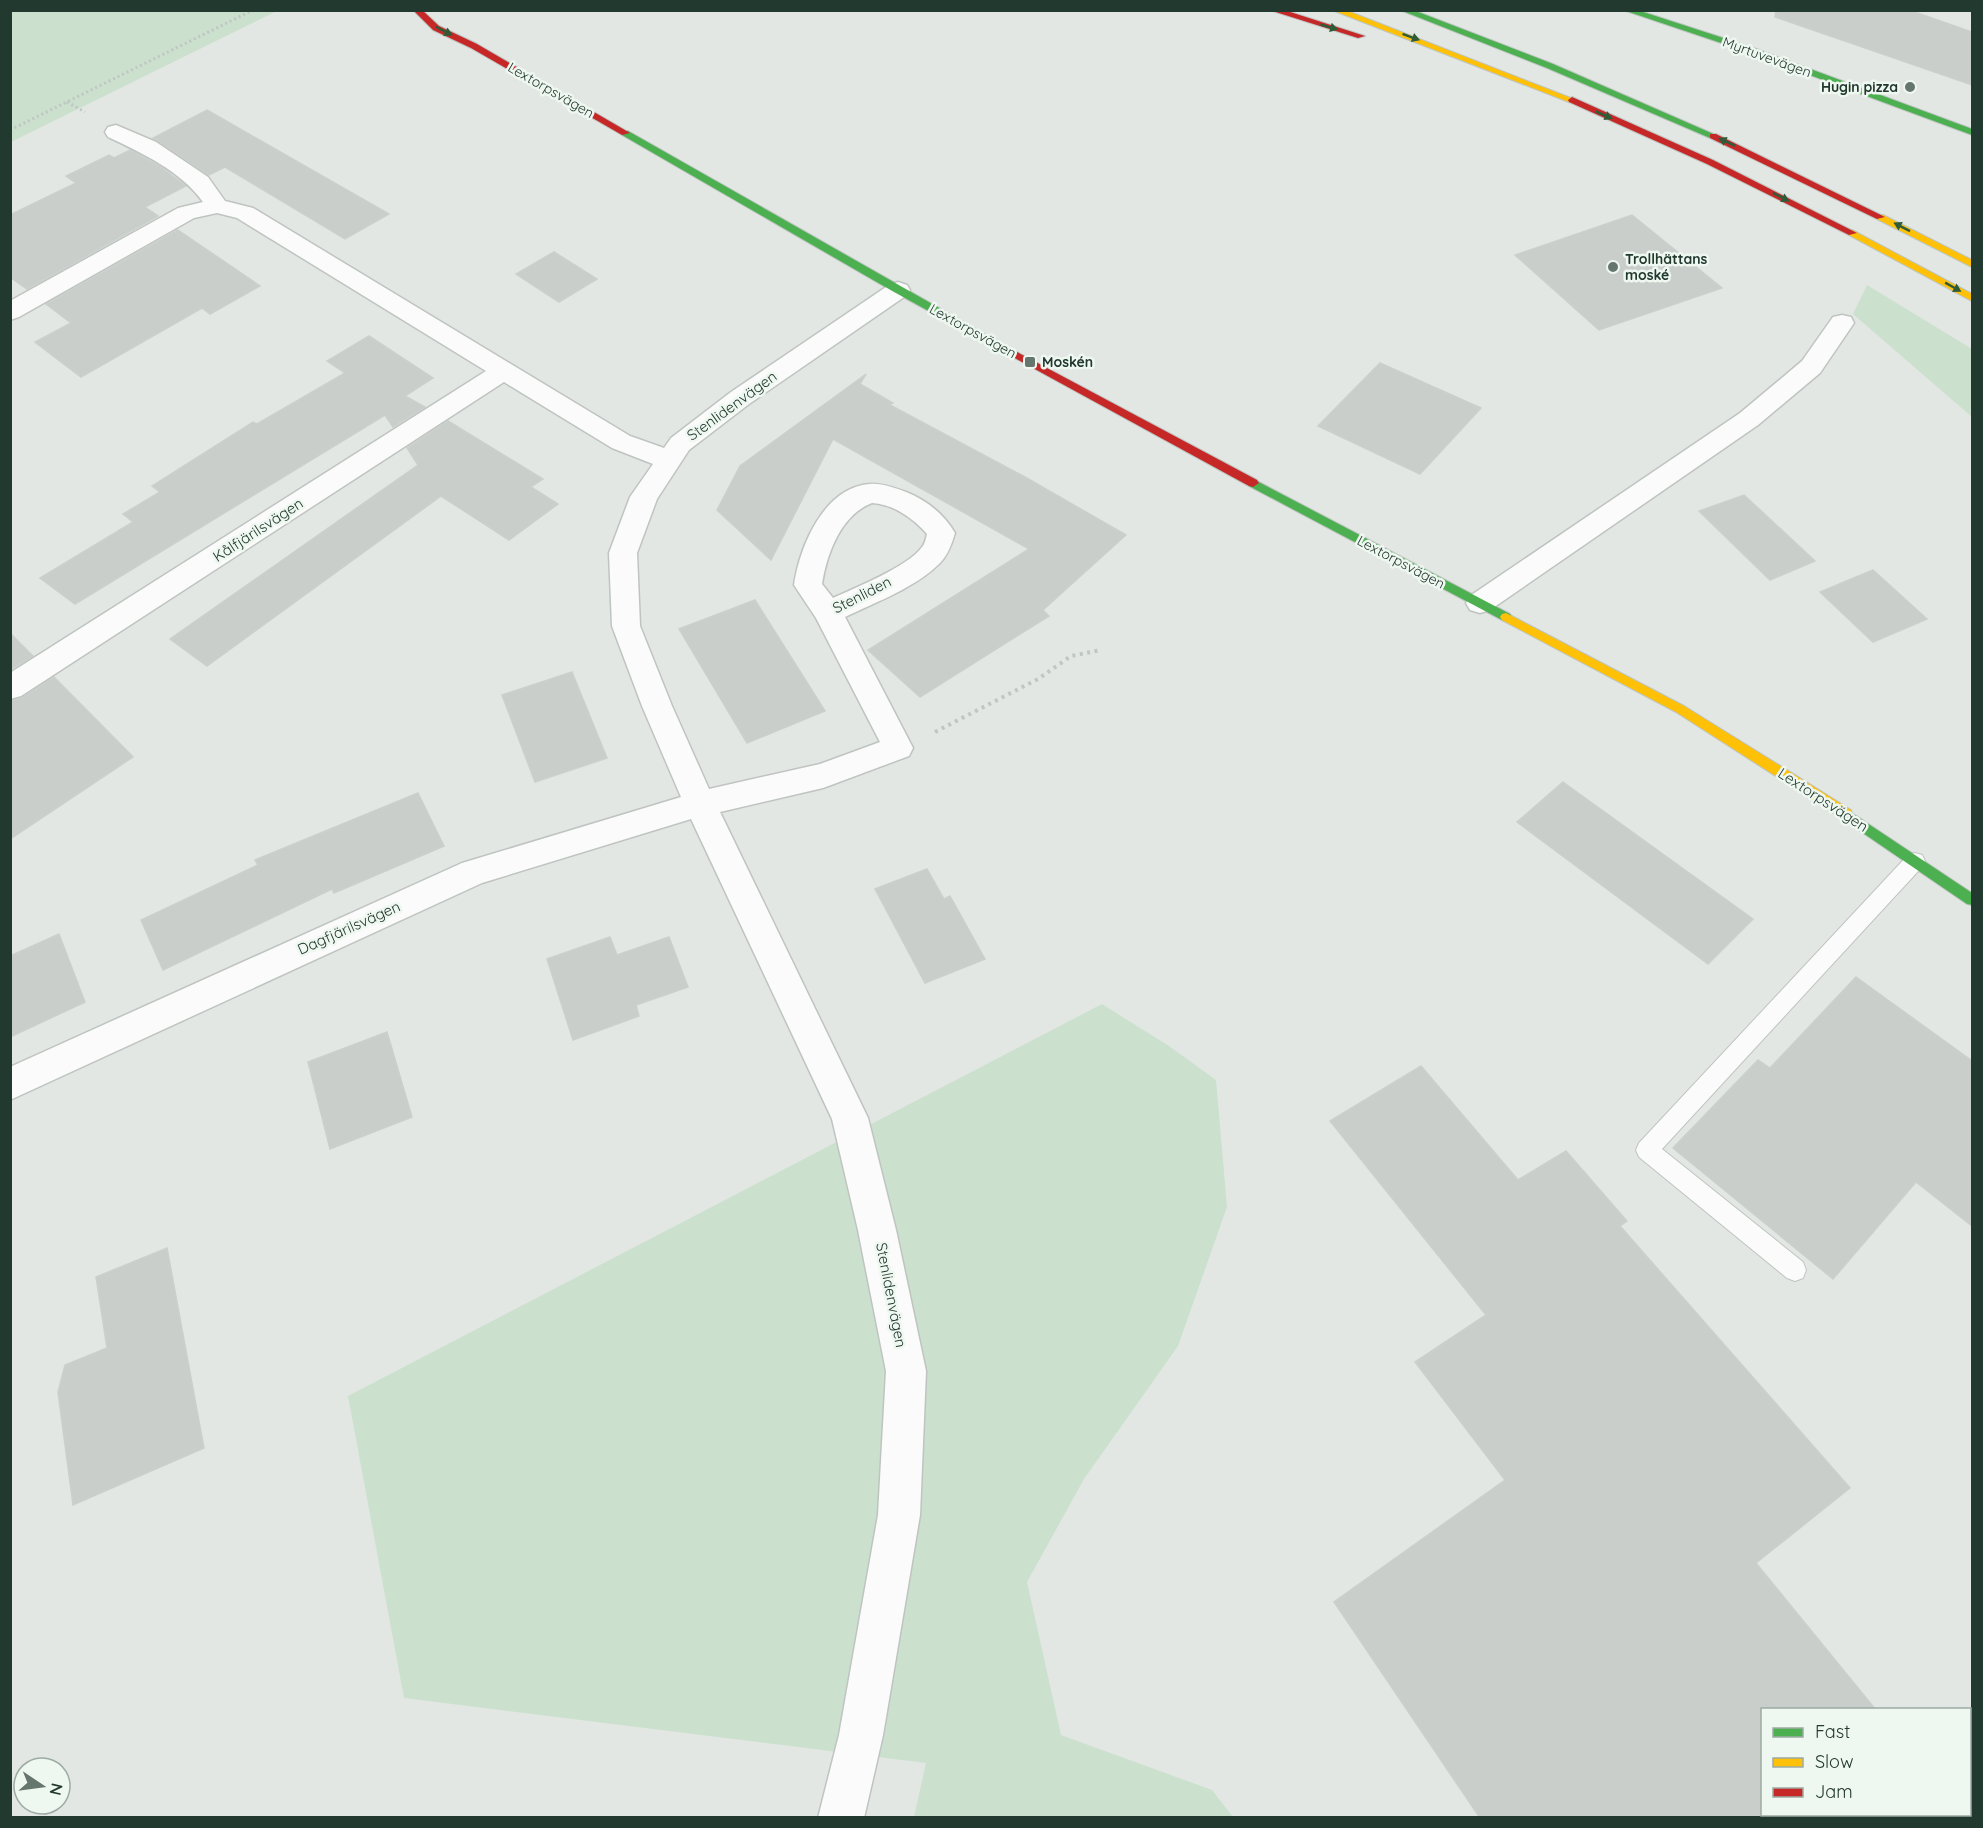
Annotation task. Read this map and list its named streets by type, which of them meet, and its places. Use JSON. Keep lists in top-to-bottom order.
{
  "streets": {
    "main road": ["Myrtuvevägen", "Lextorpsvägen"],
    "street": [
      "Stenlidenvägen",
      "Kålfjärilsvägen",
      "Stenliden",
      "Dagfjärilsvägen"
    ]
  },
  "crossings": [
    ["Lextorpsvägen", "Stenlidenvägen"],
    ["Stenlidenvägen", "Dagfjärilsvägen"]
  ],
  "places": {
    "other": ["Hugin pizza", "Trollhättans moské"],
    "transit": ["Moskén"]
  },
  "legend": ["Fast", "Slow", "Jam"],
  "north": "right"
}
